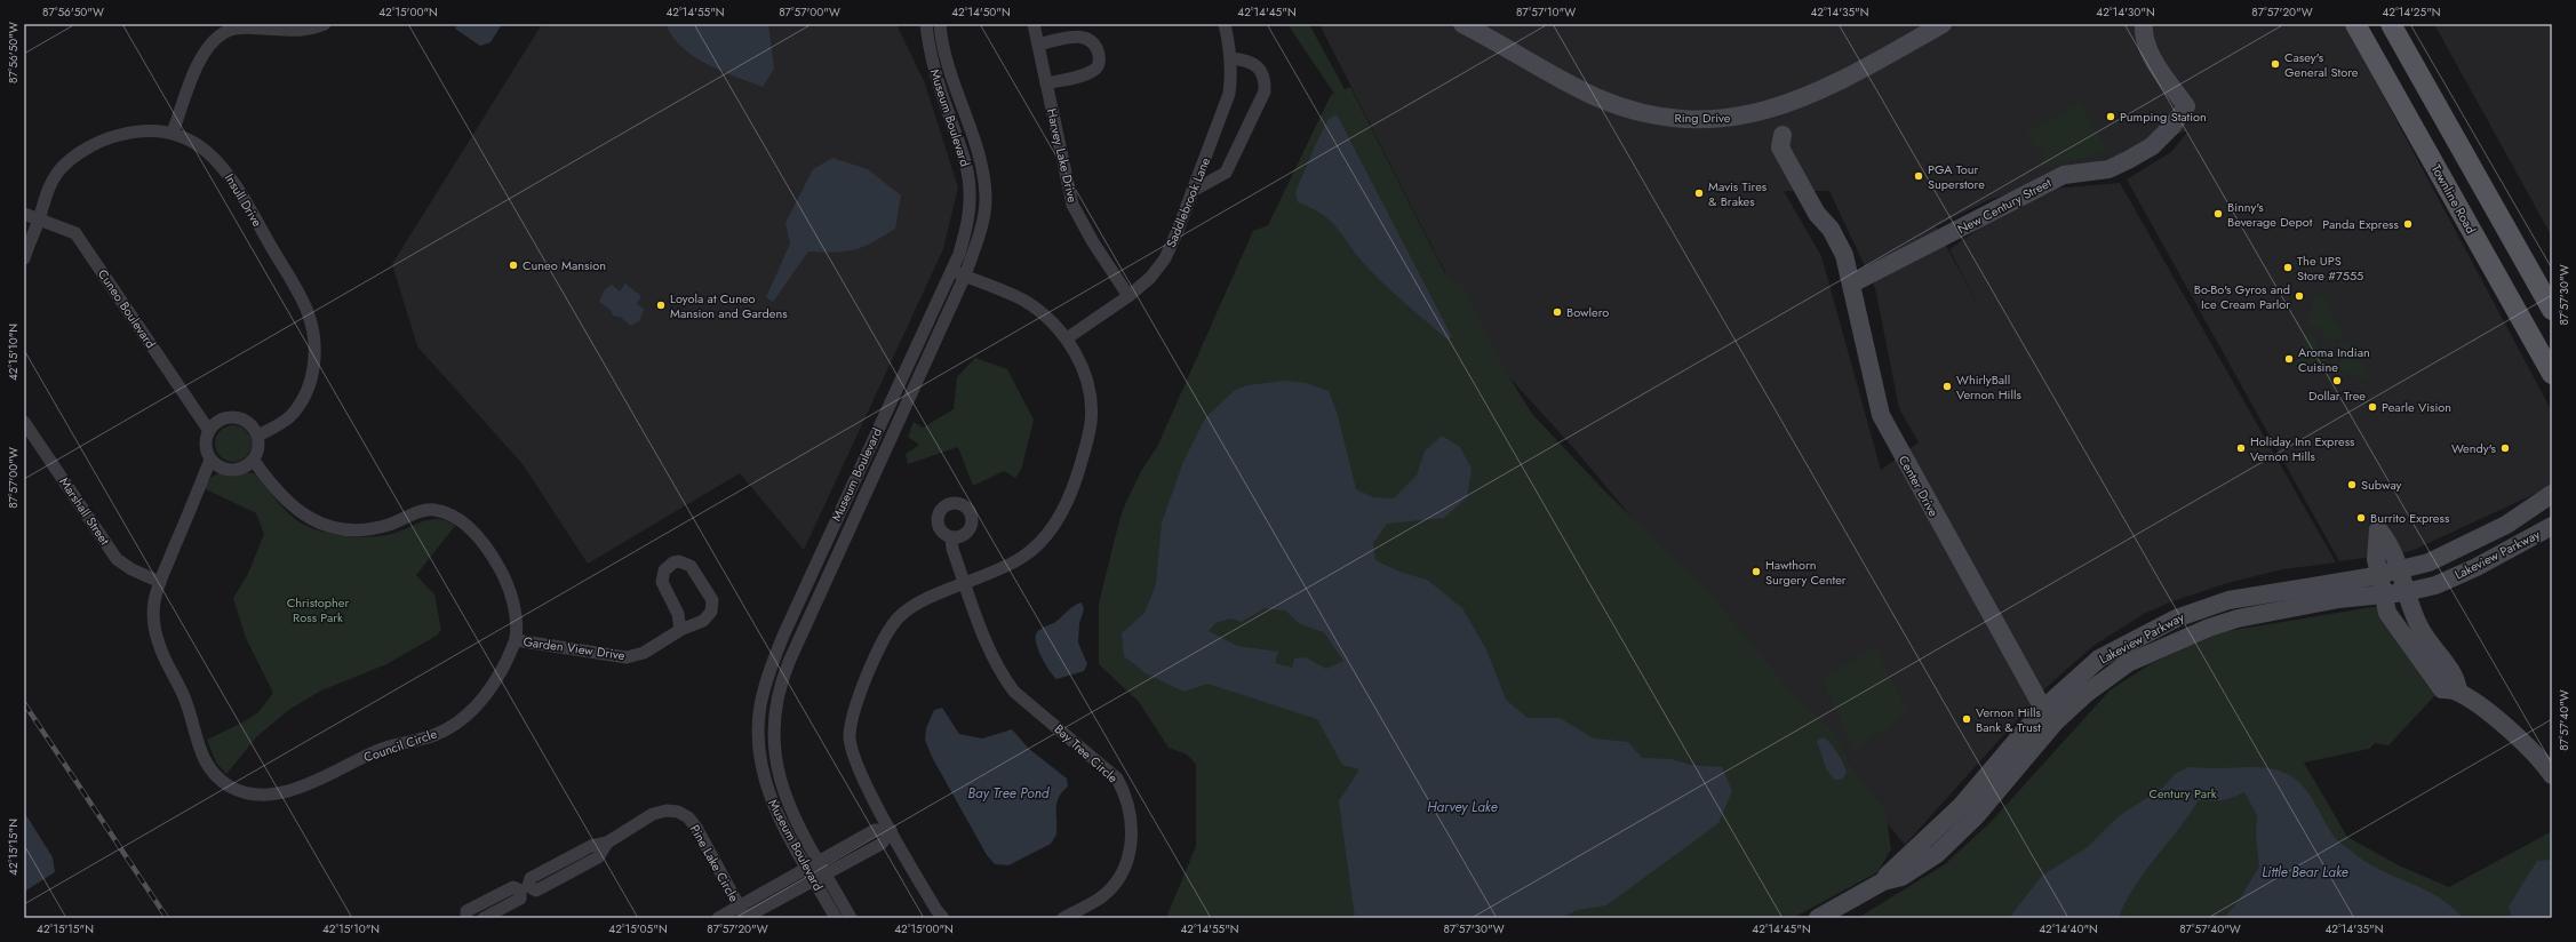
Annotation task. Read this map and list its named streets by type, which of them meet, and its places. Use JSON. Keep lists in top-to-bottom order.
{
  "streets": {
    "main road": ["Townline Road"],
    "street": [
      "Museum Boulevard",
      "Ring Drive",
      "Harvey Lake Drive",
      "Insull Drive",
      "Saddlebrook Lane",
      "New Century Street",
      "Cuneo Boulevard",
      "Center Drive",
      "Marshall Street",
      "Lakeview Parkway",
      "Garden View Drive",
      "Council Circle",
      "Bay Tree Circle",
      "Pine Lake Circle"
    ]
  },
  "crossings": [
    ["Ring Drive", "Center Drive"],
    ["Harvey Lake Drive", "Saddlebrook Lane"],
    ["Insull Drive", "Cuneo Boulevard"],
    ["Insull Drive", "Council Circle"],
    ["New Century Street", "Center Drive"],
    ["Cuneo Boulevard", "Council Circle"],
    ["Center Drive", "Lakeview Parkway"],
    ["Marshall Street", "Council Circle"],
    ["Garden View Drive", "Council Circle"]
  ],
  "water": ["Bay Tree Pond", "Harvey Lake", "Little Bear Lake"],
  "parks": ["Christopher Ross Park", "Century Park"],
  "places": [
    "Casey's General Store",
    "Pumping Station",
    "PGA Tour Superstore",
    "Mavis Tires & Brakes",
    "Binny's Beverage Depot",
    "Panda Express",
    "Cuneo Mansion",
    "The UPS Store #7555",
    "Bo-Bo's Gyros and Ice Cream Parlor",
    "Loyola at Cuneo Mansion and Gardens",
    "Bowlero",
    "Aroma Indian Cuisine",
    "Dollar Tree",
    "WhirlyBall Vernon Hills",
    "Pearle Vision",
    "Holiday Inn Express Vernon Hills",
    "Wendy's",
    "Subway",
    "Burrito Express",
    "Hawthorn Surgery Center",
    "Vernon Hills Bank & Trust"
  ],
  "coordinates": [
    "87°56'50\"W",
    "42°15'00\"N",
    "42°14'55\"N",
    "87°57'00\"W",
    "42°14'50\"N",
    "42°14'45\"N",
    "87°57'10\"W",
    "42°14'35\"N",
    "42°14'30\"N",
    "87°57'20\"W",
    "42°14'25\"N",
    "87°57'30\"W",
    "42°15'10\"N",
    "87°57'40\"W",
    "42°15'15\"N",
    "42°15'05\"N",
    "42°14'40\"N"
  ]
}
